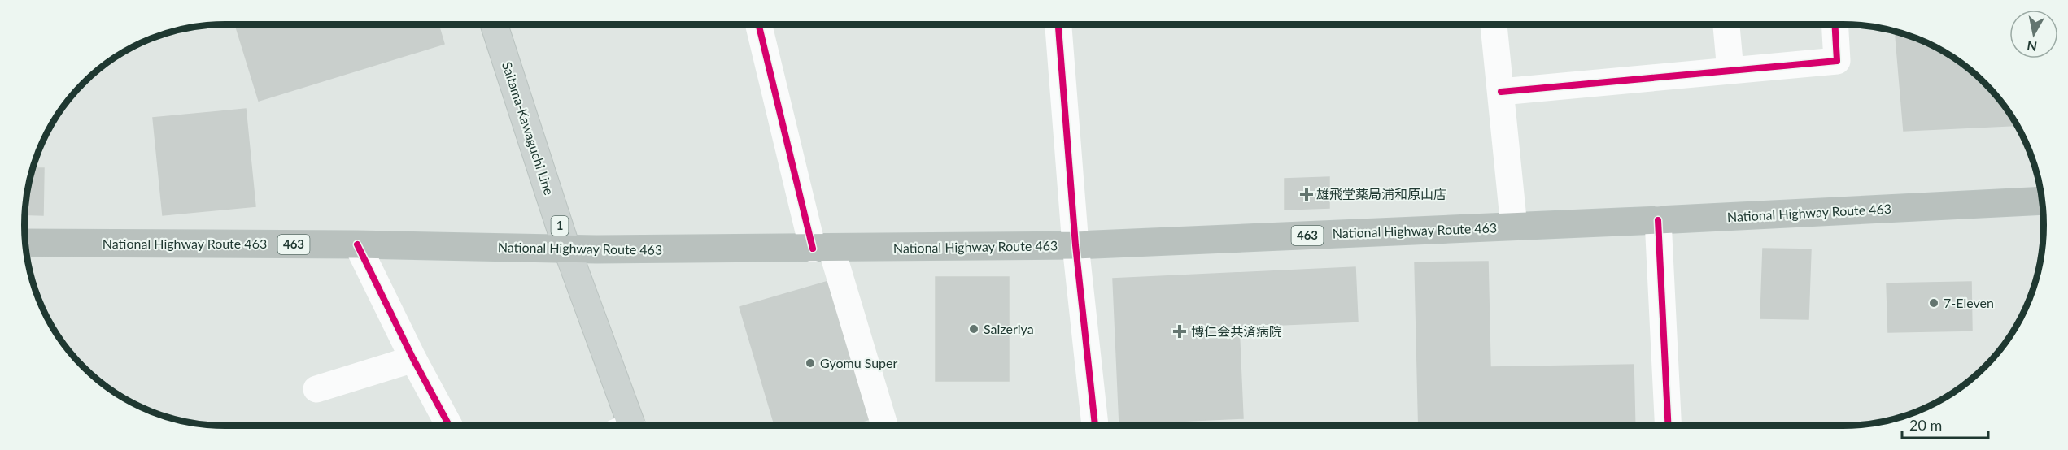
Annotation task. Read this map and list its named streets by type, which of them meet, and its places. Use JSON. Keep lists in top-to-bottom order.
{
  "streets": {
    "highway": ["National Highway Route 463", "463"],
    "main road": ["Saitama-Kawaguchi Line", "1"]
  },
  "crossings": [
    ["Saitama-Kawaguchi Line", "National Highway Route 463"]
  ],
  "places": {
    "health": ["雄飛堂薬局浦和原山店", "博仁会共済病院"],
    "other": ["7-Eleven", "Saizeriya", "Gyomu Super"]
  },
  "scale_bar": "20 m",
  "north": "bottom"
}
